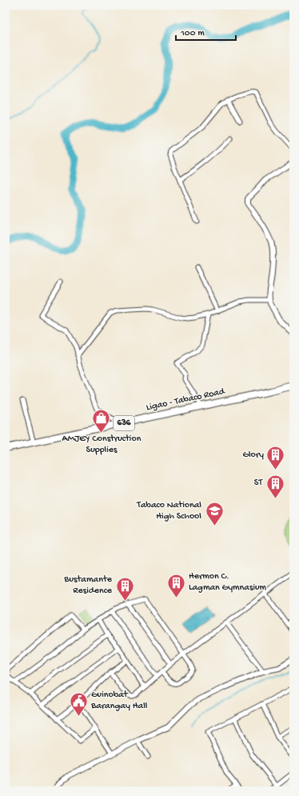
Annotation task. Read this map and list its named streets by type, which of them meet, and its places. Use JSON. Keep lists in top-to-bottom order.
{
  "streets": {
    "main road": ["Ligao - Tabaco Road", "636"]
  },
  "places": {
    "shop": ["AMJEY Construction Supplies"],
    "building": [
      "Glory",
      "ST",
      "Hermon C. Lagman Gymnasium",
      "Bustamante Residence"
    ],
    "school or university": ["Tabaco National High School"],
    "public building": ["Guinobat Barangay Hall"]
  },
  "scale_bar": "100 m"
}
